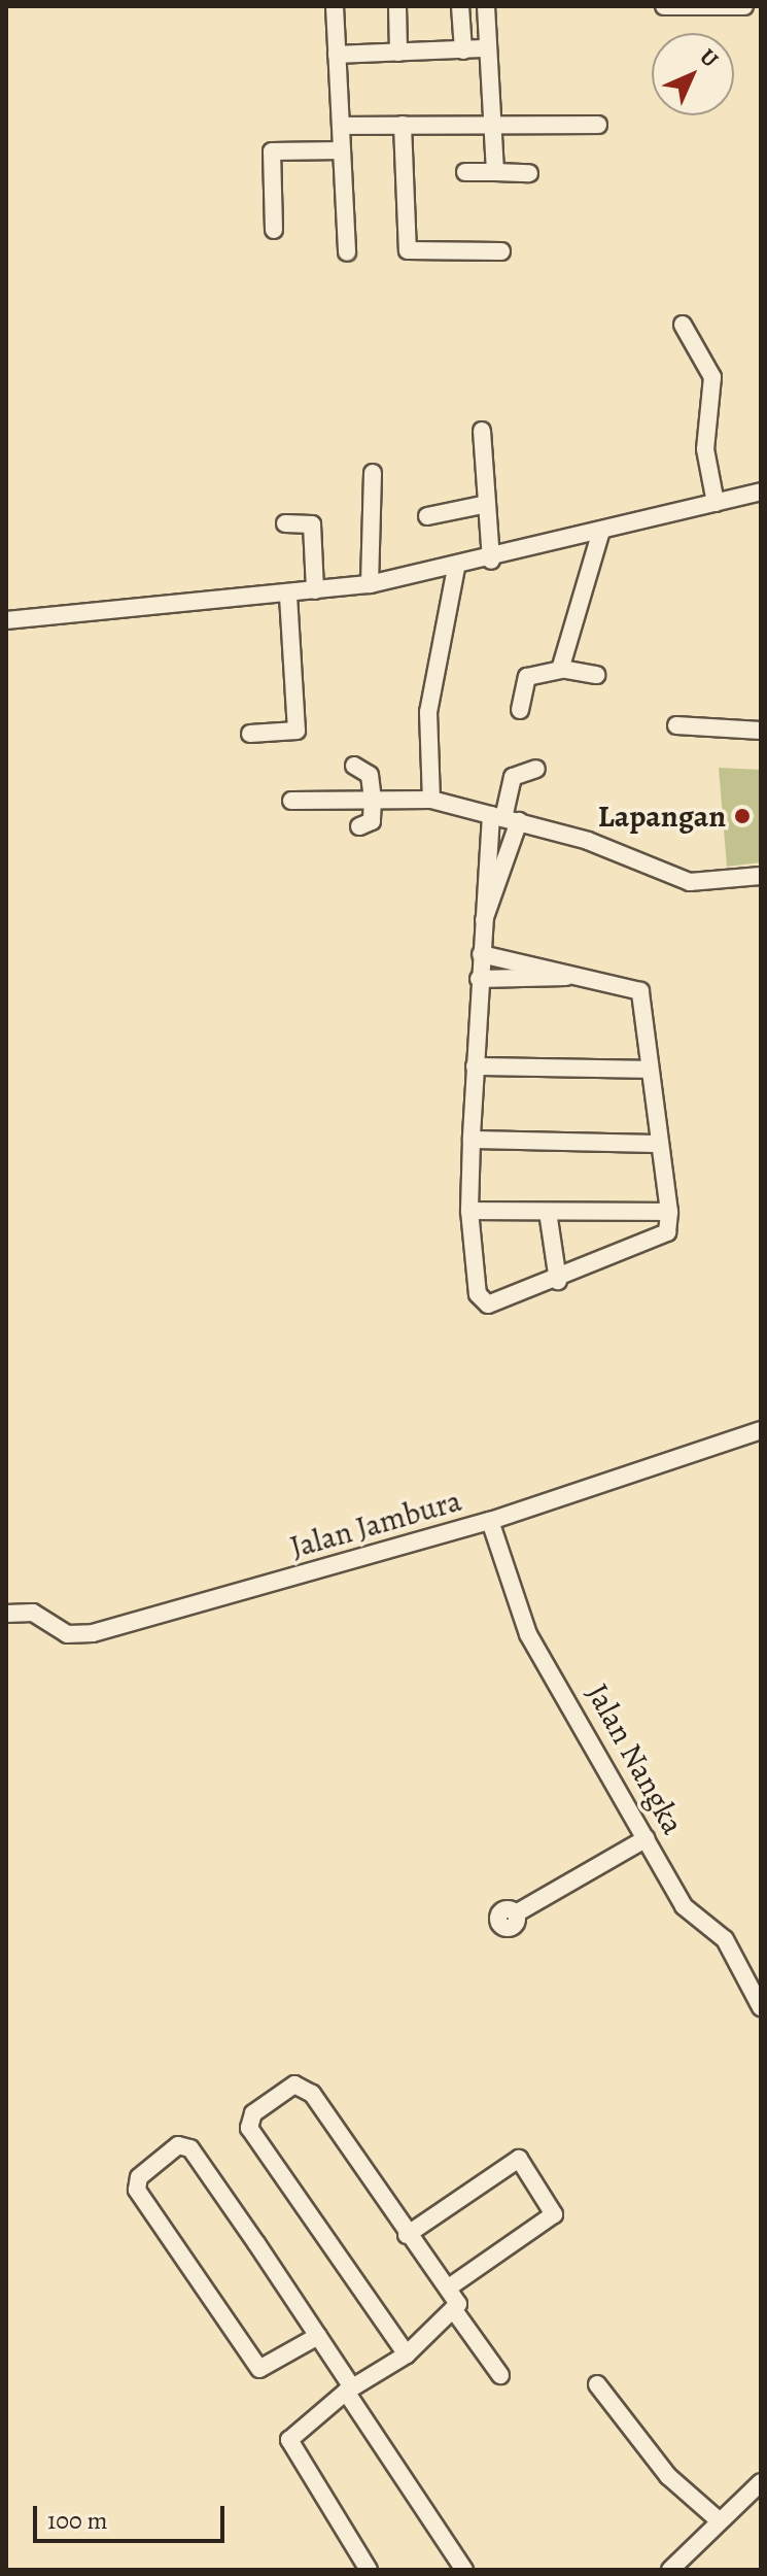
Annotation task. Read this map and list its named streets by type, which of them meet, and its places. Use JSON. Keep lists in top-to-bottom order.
{
  "streets": {
    "street": ["Jalan Jambura", "Jalan Nangka"]
  },
  "crossings": [
    ["Jalan Jambura", "Jalan Nangka"]
  ],
  "places": ["Lapangan"],
  "scale_bar": "100 m",
  "north": "top right"
}
